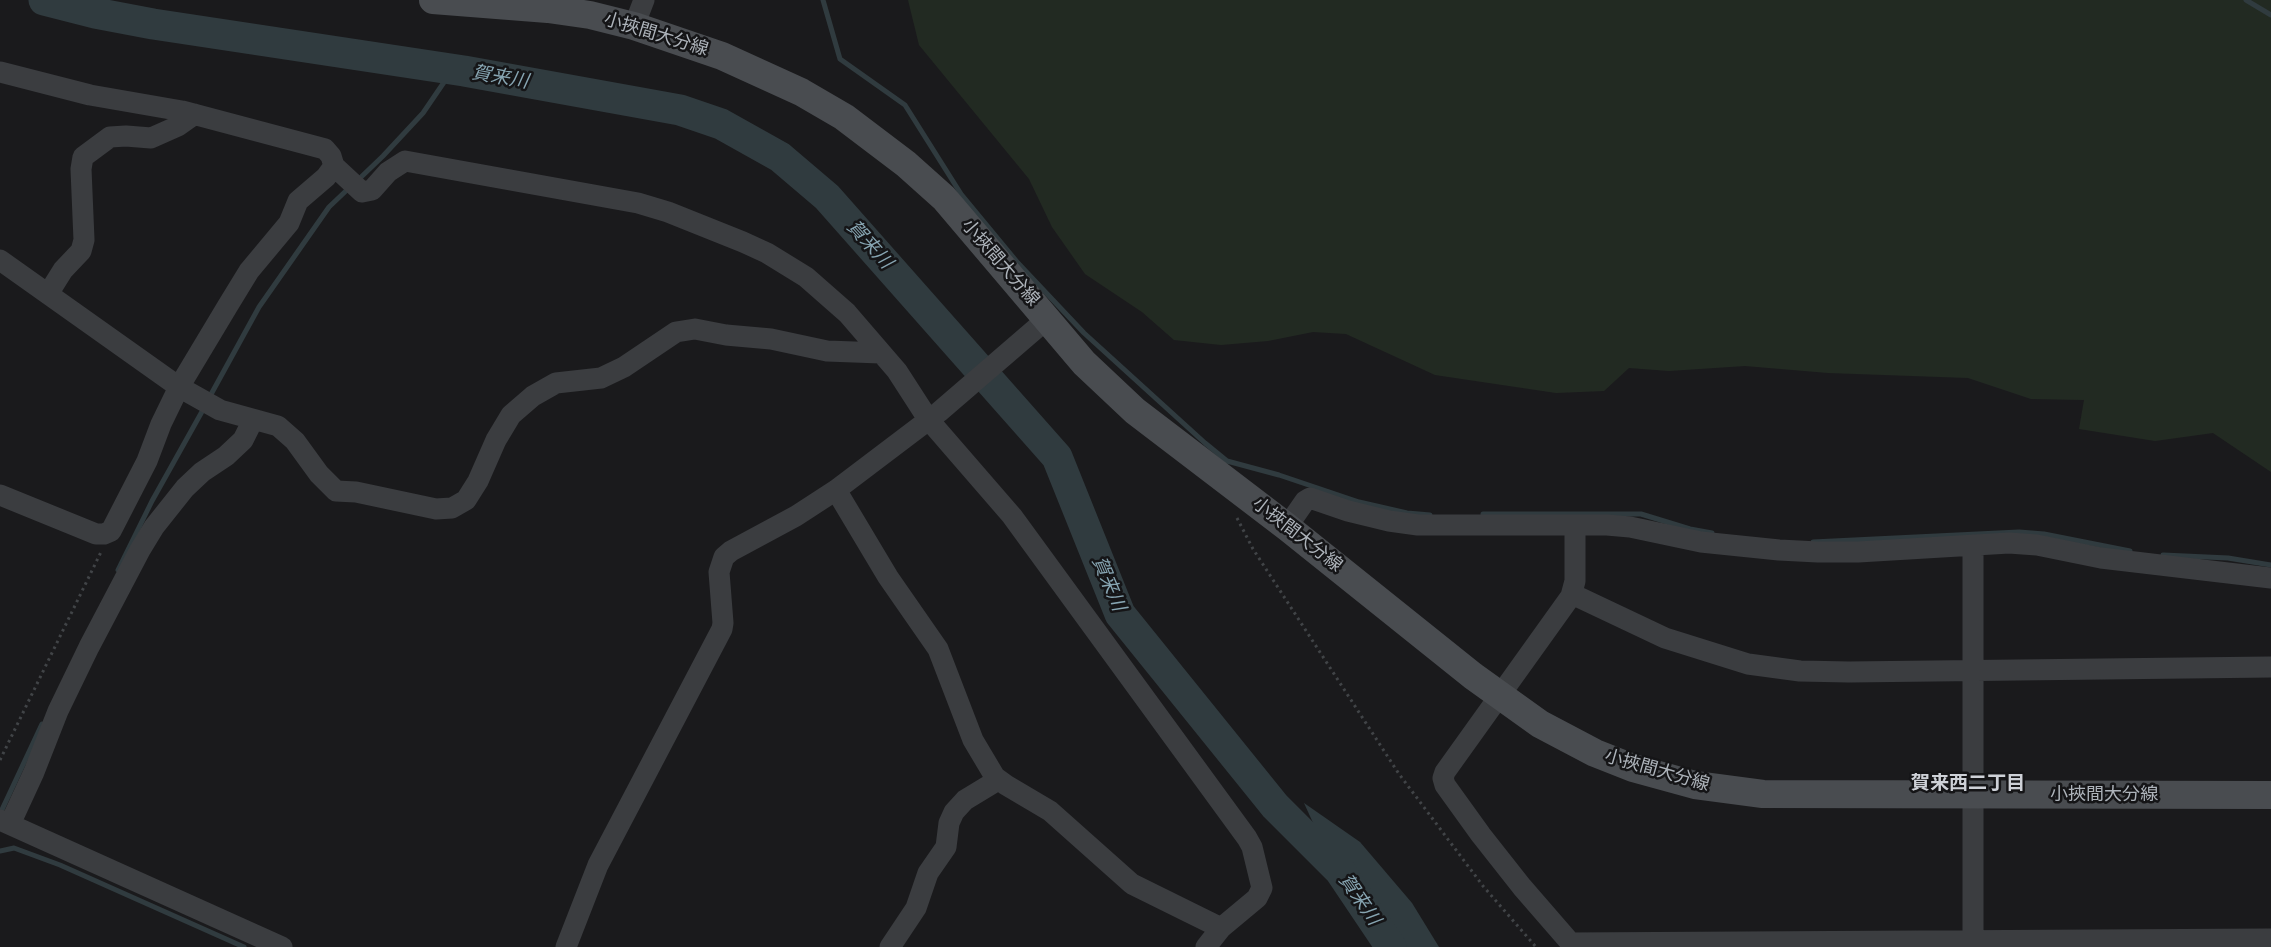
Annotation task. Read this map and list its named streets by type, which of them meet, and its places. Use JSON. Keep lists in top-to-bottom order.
{
  "streets": {
    "main road": ["小挾間大分線"]
  },
  "districts": ["賀来西二丁目"],
  "water": ["賀来川"]
}
